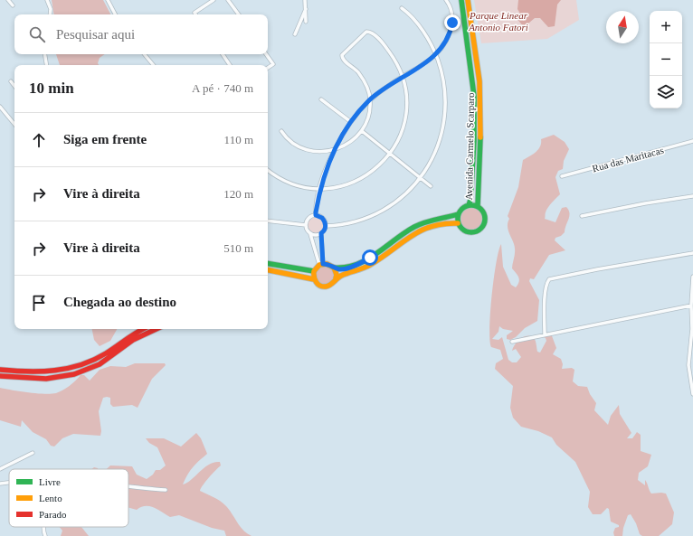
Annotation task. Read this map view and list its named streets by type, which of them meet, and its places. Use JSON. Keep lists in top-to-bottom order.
{
  "streets": {
    "main road": ["Avenida Carmelo Scarparo"],
    "street": ["Rua das Maritacas"]
  },
  "parks": ["Parque Linear Antonio Fatori"],
  "legend": ["Livre", "Lento", "Parado"],
  "north": "top",
  "page": {
    "map_buttons": ["+", "−"],
    "search": "Pesquisar aqui",
    "heading": ["10 min", "A pé · 740 m"],
    "list": [
      ["Siga em frente", "110 m"],
      ["Vire à direita", "120 m"],
      ["Vire à direita", "510 m"],
      "Chegada ao destino"
    ]
  }
}
